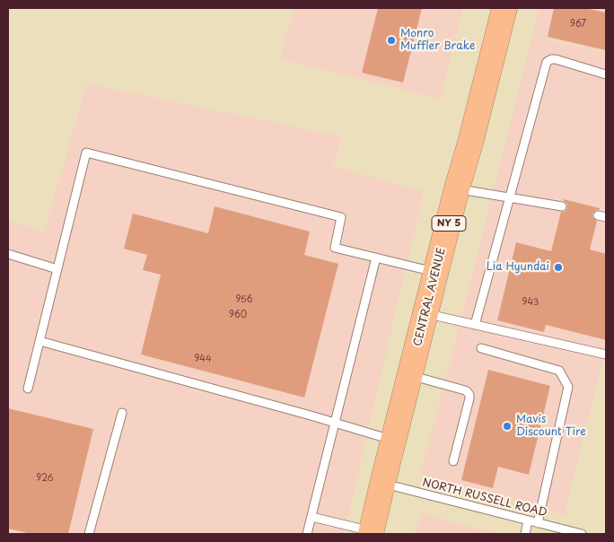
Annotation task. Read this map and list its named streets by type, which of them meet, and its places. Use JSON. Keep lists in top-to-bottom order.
{
  "streets": {
    "main road": ["NY 5", "CENTRAL AVENUE"],
    "lane": ["NORTH RUSSELL ROAD"]
  },
  "crossings": [
    ["CENTRAL AVENUE", "NORTH RUSSELL ROAD"]
  ],
  "places": ["Monro Muffler Brake", "Lia Hyundai", "Mavis Discount Tire"],
  "house_numbers": [
    "967",
    "956",
    "943",
    "960",
    "944",
    "926"
  ]
}
